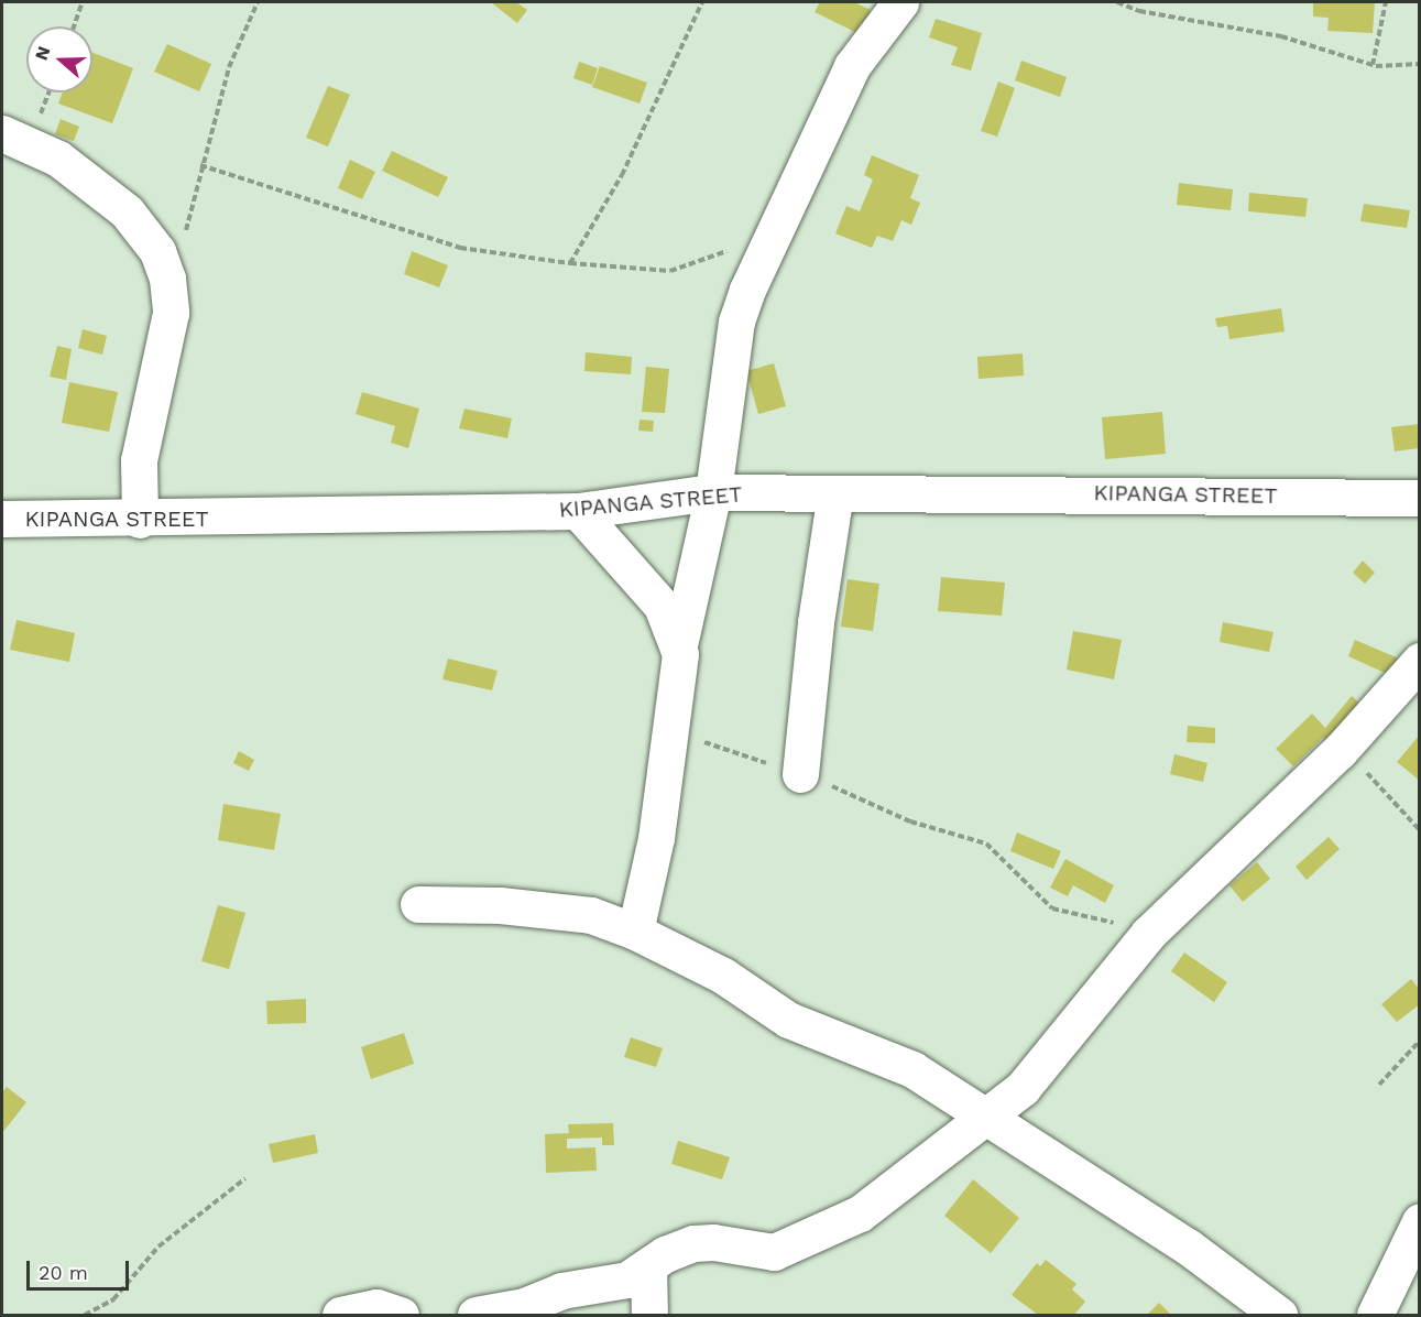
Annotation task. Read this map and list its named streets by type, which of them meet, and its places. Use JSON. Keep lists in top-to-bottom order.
{
  "streets": {
    "street": ["KIPANGA STREET"]
  },
  "scale_bar": "20 m",
  "north": "left"
}
